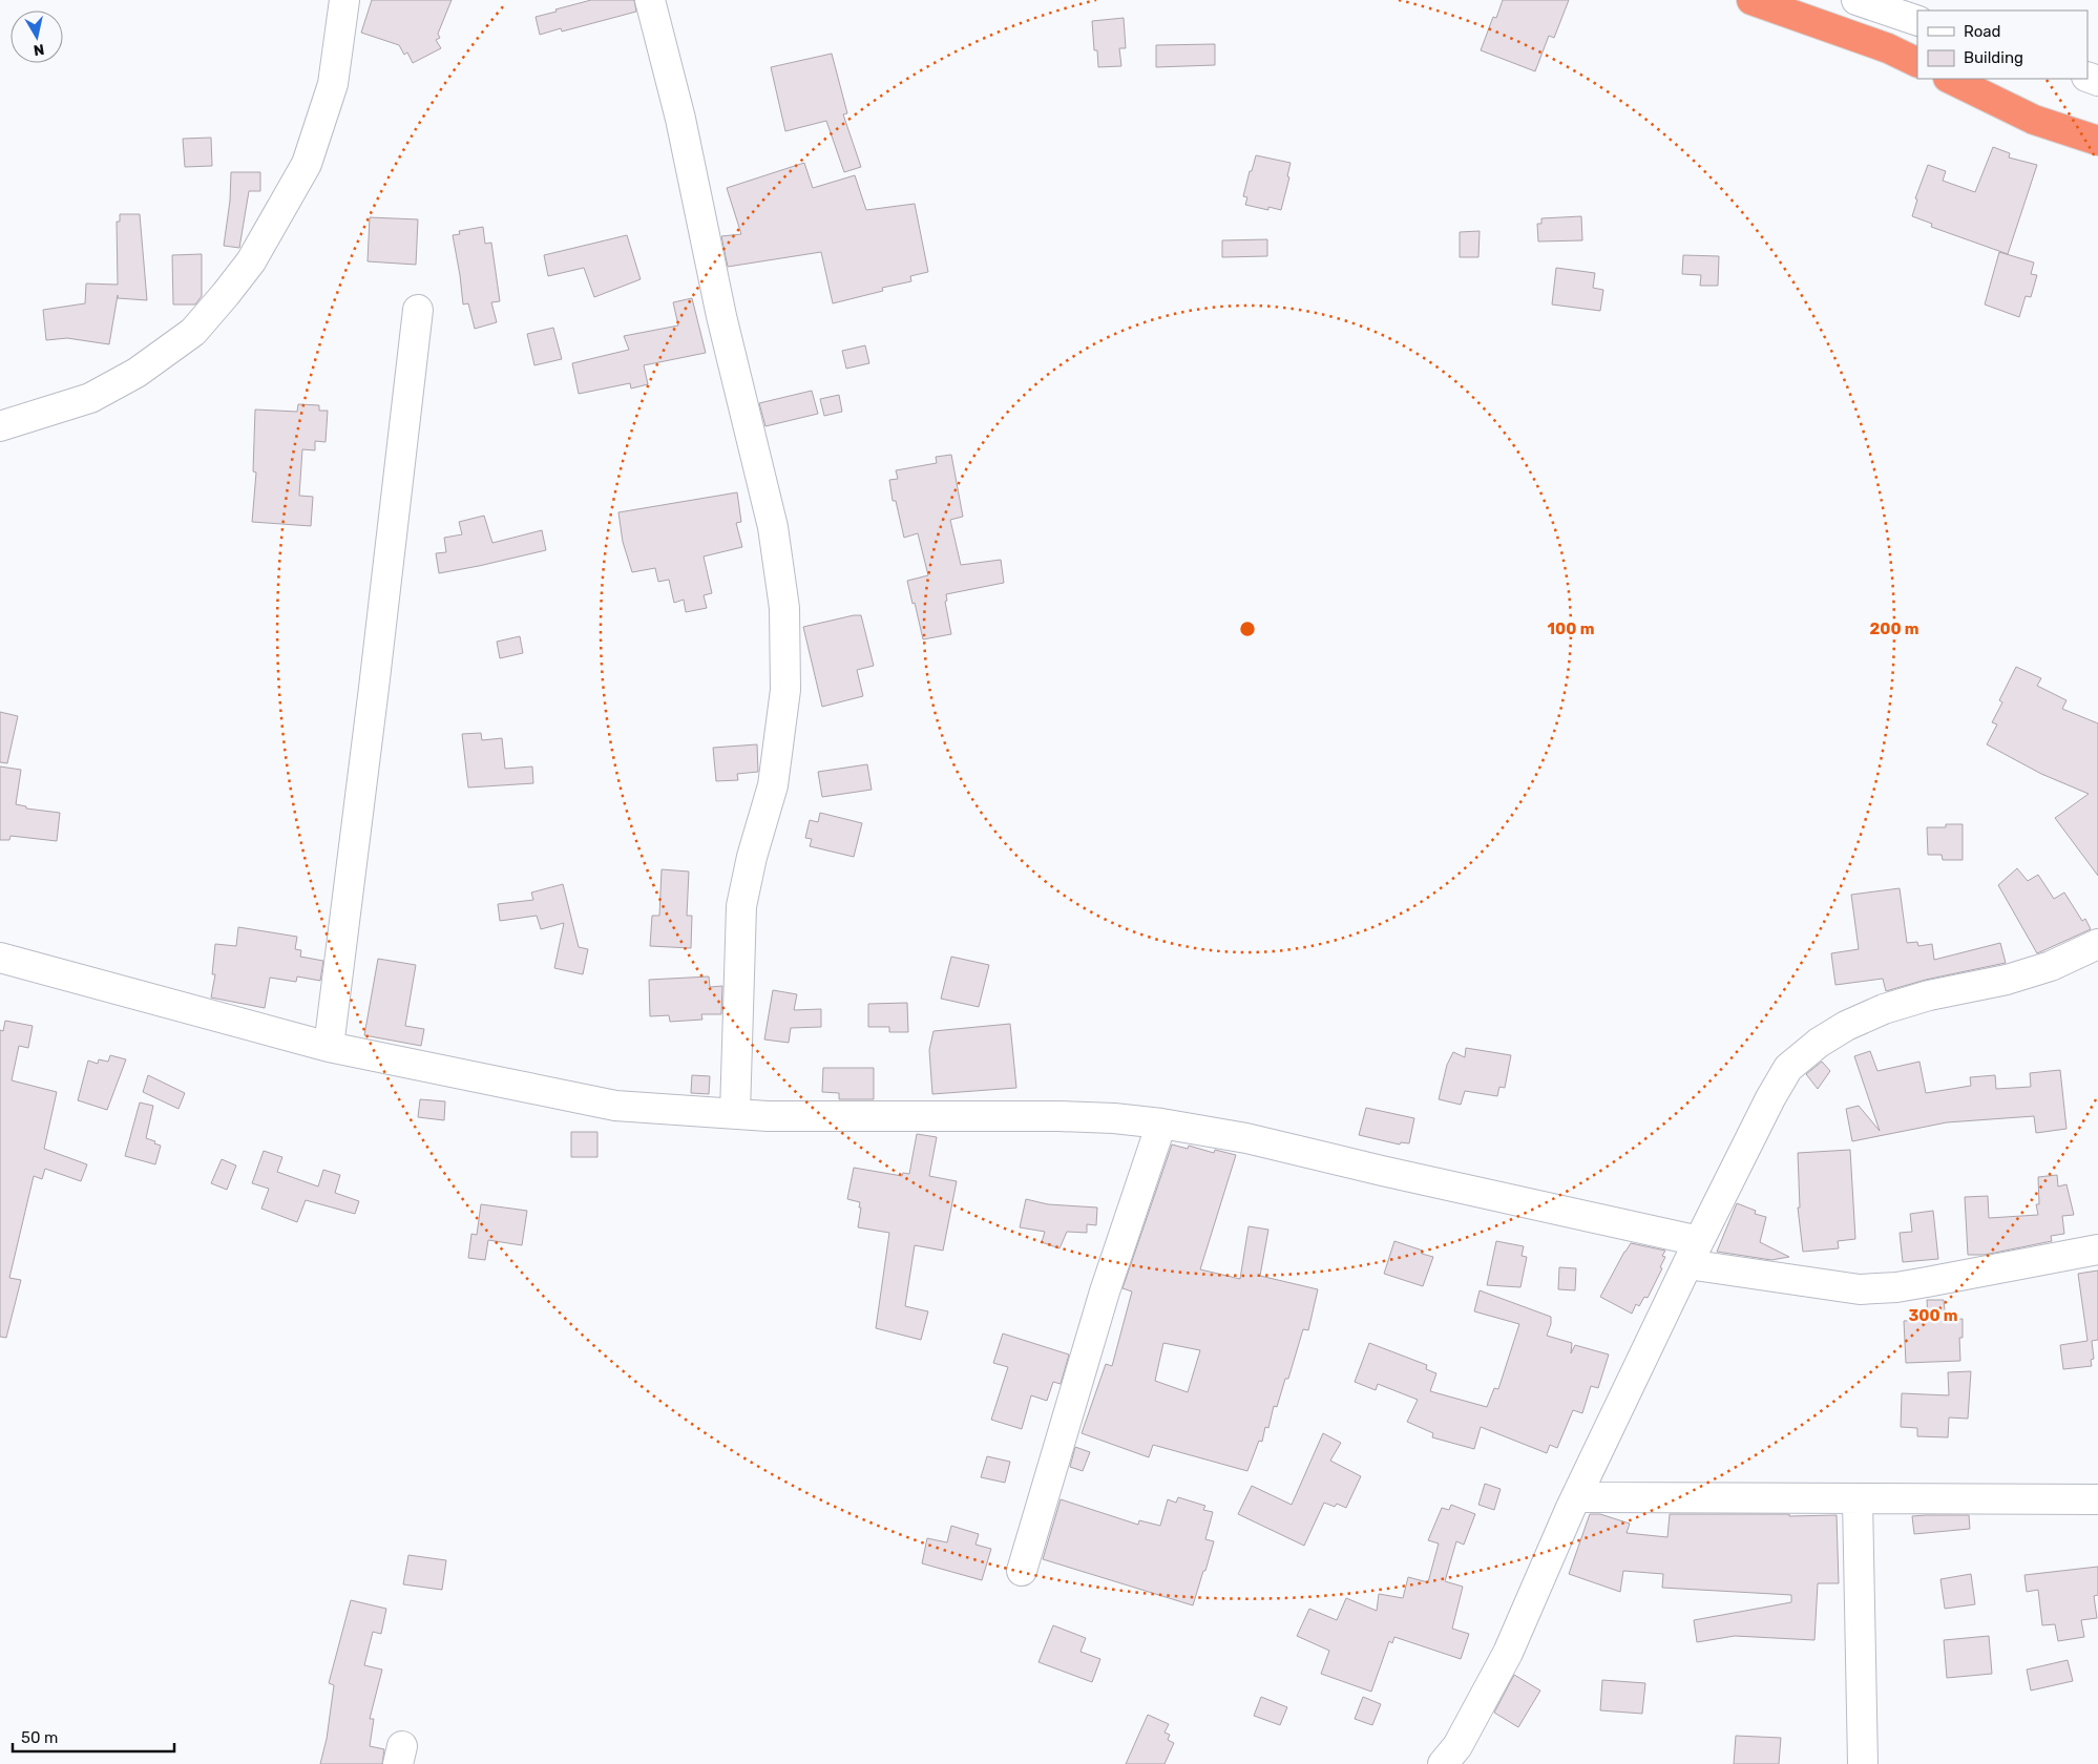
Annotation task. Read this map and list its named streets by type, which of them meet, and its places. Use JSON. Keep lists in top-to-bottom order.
{
  "legend": ["Road", "Building"],
  "scale_bar": "50 m",
  "north": "bottom",
  "rings": ["100 m", "200 m", "300 m"]
}
